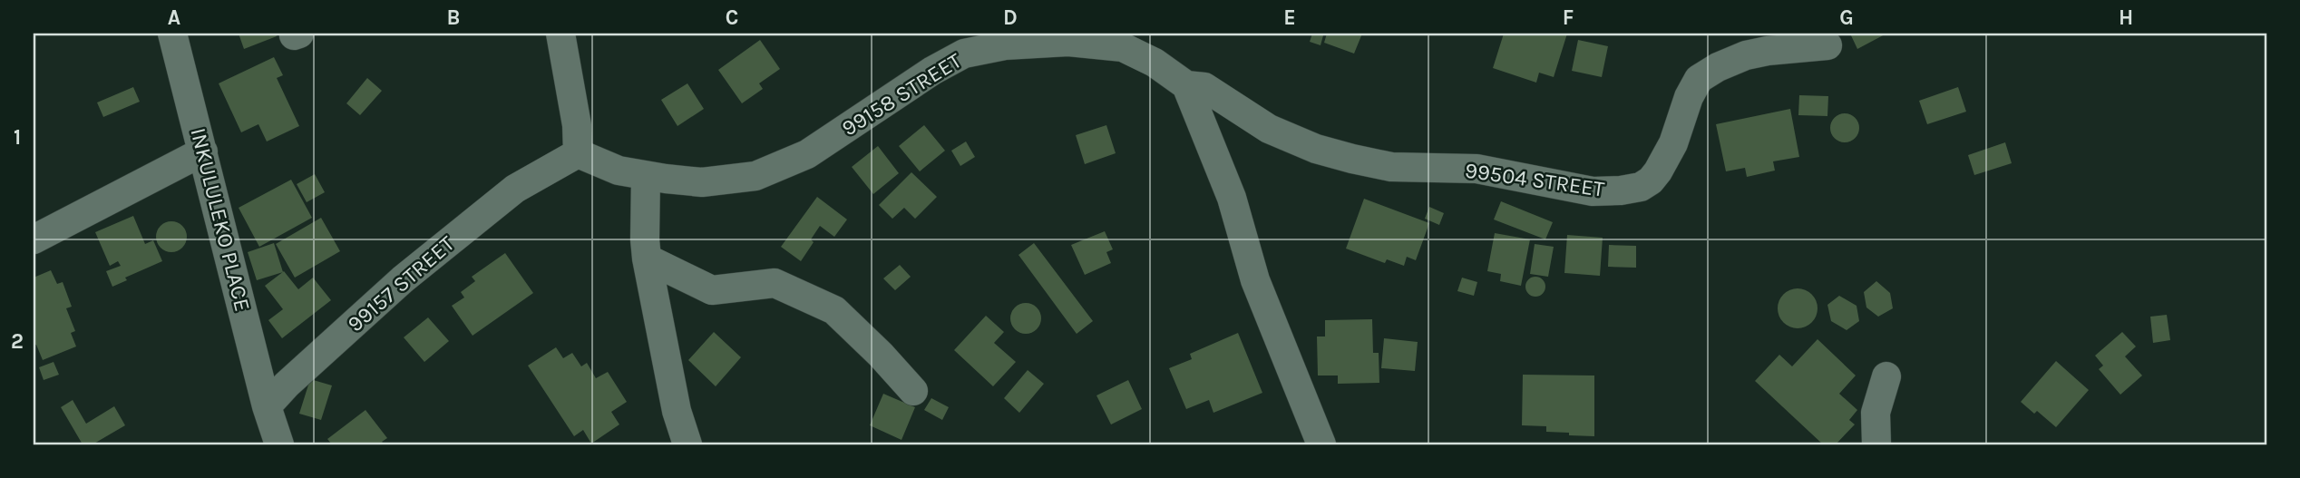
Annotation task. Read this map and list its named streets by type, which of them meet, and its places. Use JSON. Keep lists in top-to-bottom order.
{
  "streets": {
    "street": [
      "99158 STREET",
      "99504 STREET",
      "INKULULEKO PLACE",
      "99157 STREET"
    ]
  },
  "crossings": [
    ["99158 STREET", "99504 STREET"],
    ["99158 STREET", "99157 STREET"],
    ["INKULULEKO PLACE", "99157 STREET"]
  ],
  "grid": {
    "columns": [
      "A",
      "B",
      "C",
      "D",
      "E",
      "F",
      "G",
      "H"
    ],
    "rows": ["1", "2"]
  }
}
